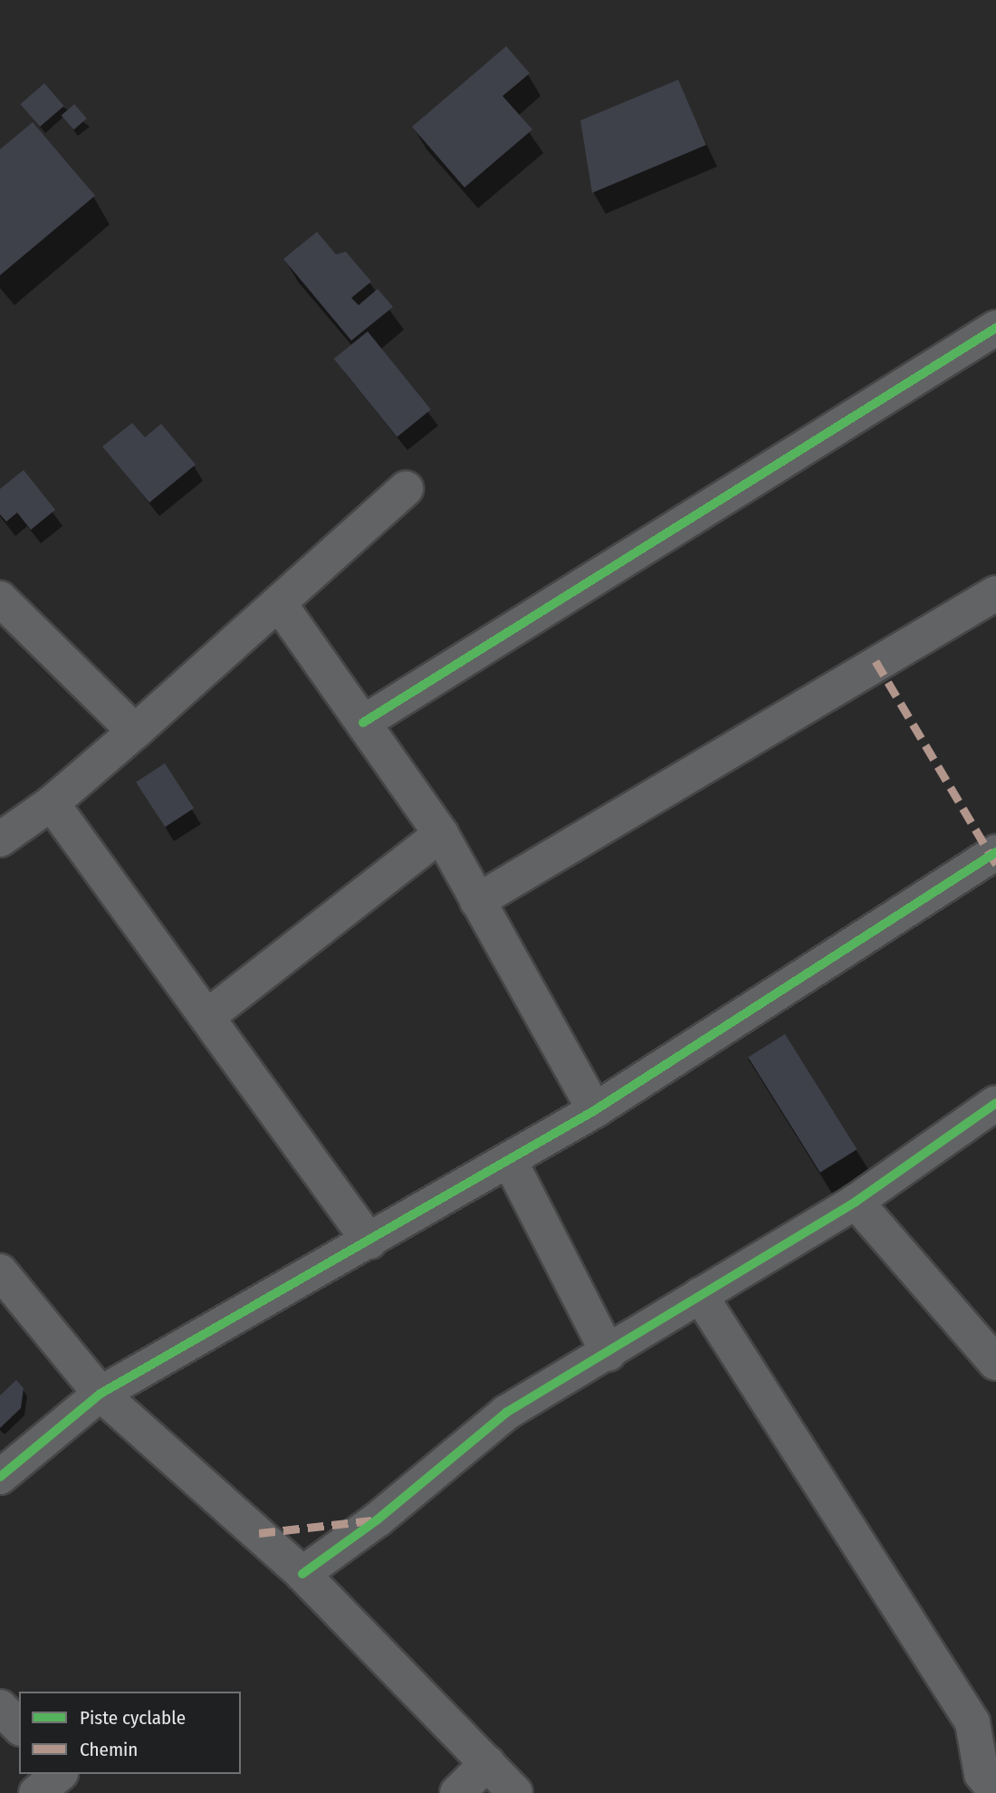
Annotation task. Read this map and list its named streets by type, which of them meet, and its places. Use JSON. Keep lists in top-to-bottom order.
{
  "legend": ["Piste cyclable", "Chemin"]
}
